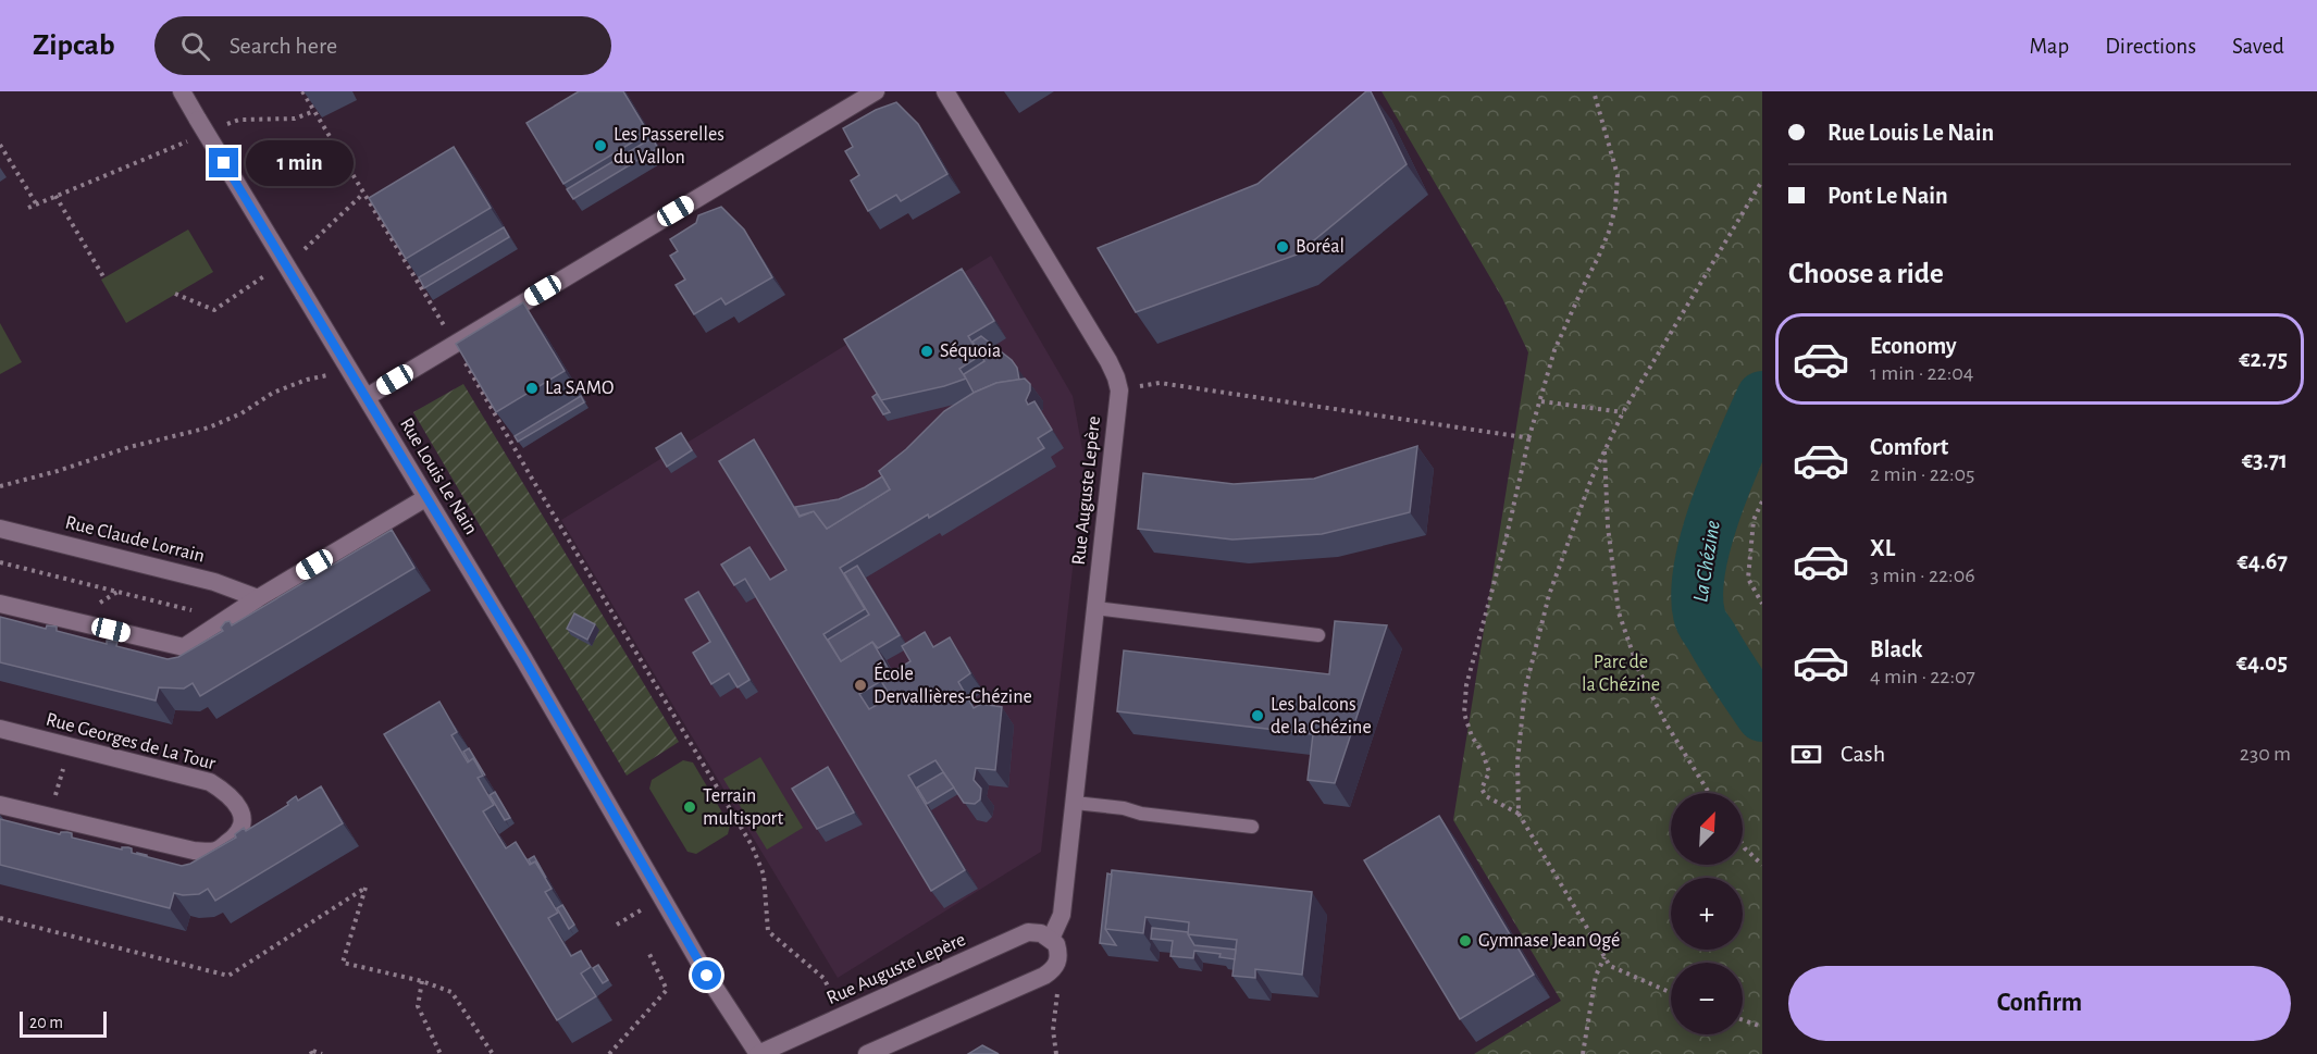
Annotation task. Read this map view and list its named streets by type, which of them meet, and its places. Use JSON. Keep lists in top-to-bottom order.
{
  "streets": {
    "street": [
      "Rue Louis Le Nain",
      "Rue Auguste Lepère",
      "Rue Claude Lorrain",
      "Rue Georges de La Tour"
    ]
  },
  "crossings": [
    ["Rue Louis Le Nain", "Rue Auguste Lepère"]
  ],
  "water": ["La Chézine"],
  "parks": ["Parc de la Chézine"],
  "places": [
    "Les Passerelles du Vallon",
    "Boréal",
    "Séquoia",
    "La SAMO",
    "École Dervallières-Chézine",
    "Les balcons de la Chézine",
    "Terrain multisport",
    "Gymnase Jean Ogé"
  ],
  "scale_bar": "20 m",
  "north": "top right",
  "page": {
    "header": "Zipcab",
    "search": "Search here",
    "nav": ["Map", "Directions", "Saved"],
    "banner": ["Rue Louis Le Nain", "Pont Le Nain"],
    "bubble": "1 min",
    "heading": "Choose a ride",
    "list": [
      {
        "name": "Economy",
        "note": "1 min · 22:04",
        "value": "€2.75"
      },
      {
        "name": "Comfort",
        "note": "2 min · 22:05",
        "value": "€3.71"
      },
      {
        "name": "XL",
        "note": "3 min · 22:06",
        "value": "€4.67"
      },
      {
        "name": "Black",
        "note": "4 min · 22:07",
        "value": "€4.05"
      }
    ],
    "pay": ["Cash", "230 m"],
    "map_buttons": ["+", "−"],
    "buttons": "Confirm",
    "scale": "20 m"
  }
}
